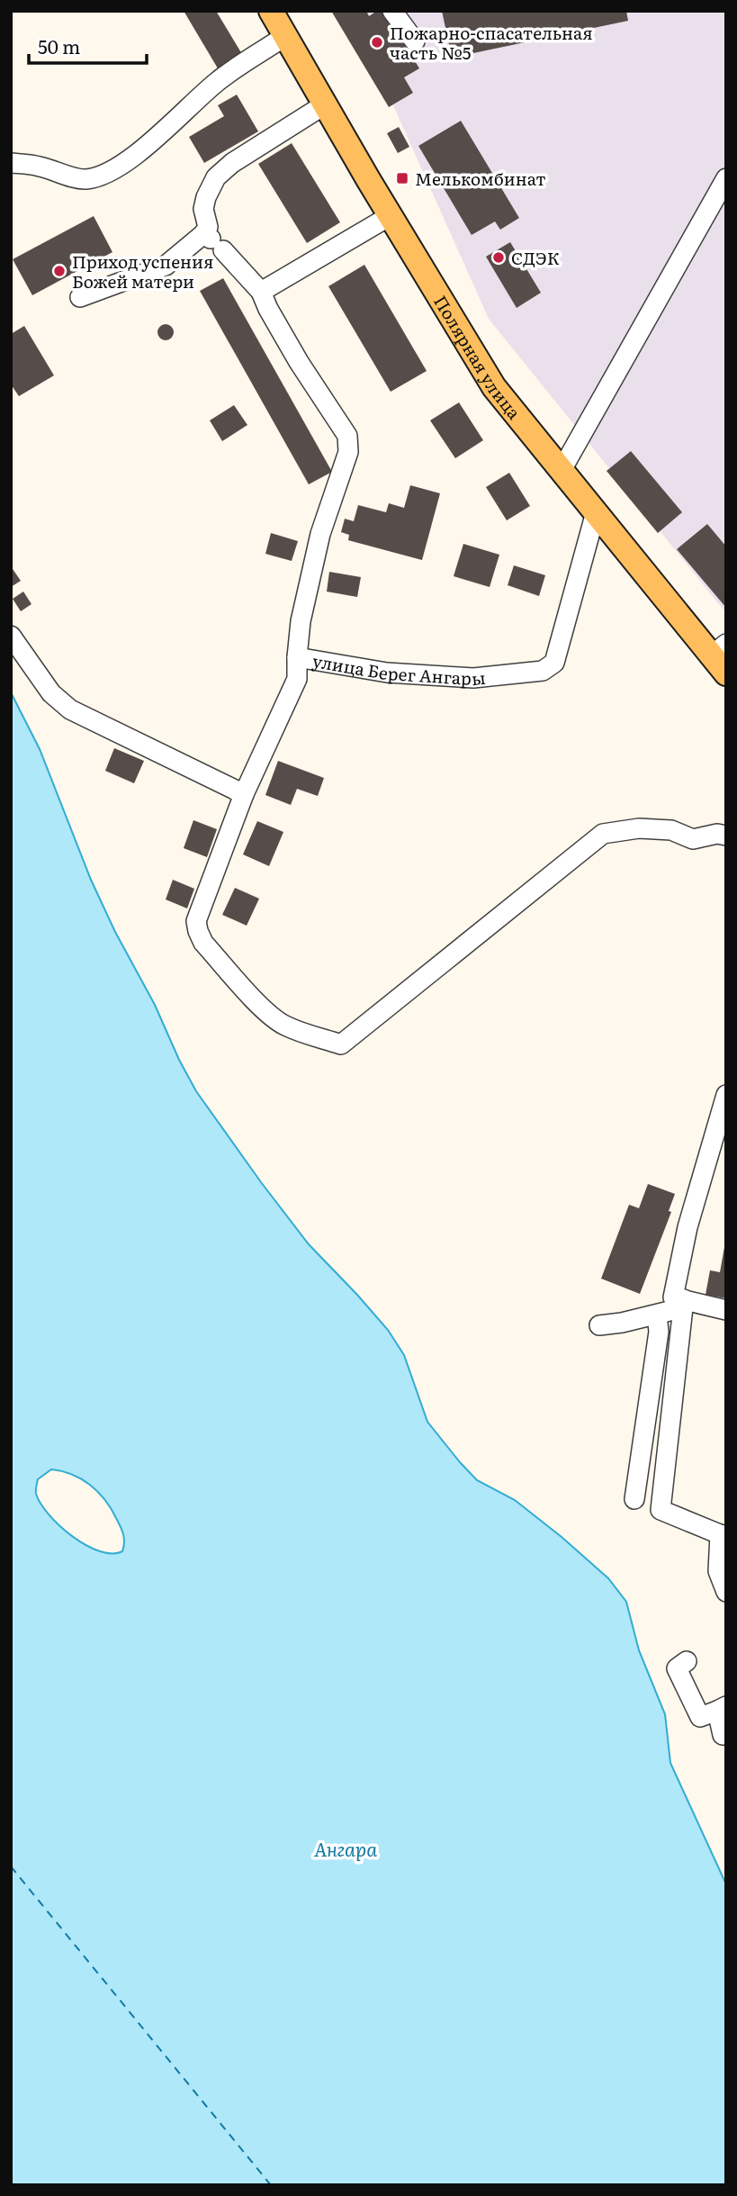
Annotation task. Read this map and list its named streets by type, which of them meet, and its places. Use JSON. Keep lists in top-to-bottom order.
{
  "streets": {
    "main road": ["Полярная улица"],
    "lane": ["улица Берег Ангары"]
  },
  "crossings": [
    ["Полярная улица", "улица Берег Ангары"]
  ],
  "water": ["Ангара"],
  "places": {
    "other": ["Пожарно-спасательная часть №5", "СДЭК", "Приход успения Божей матери"],
    "transit": ["Мелькомбинат"]
  },
  "scale_bar": "50 m"
}
